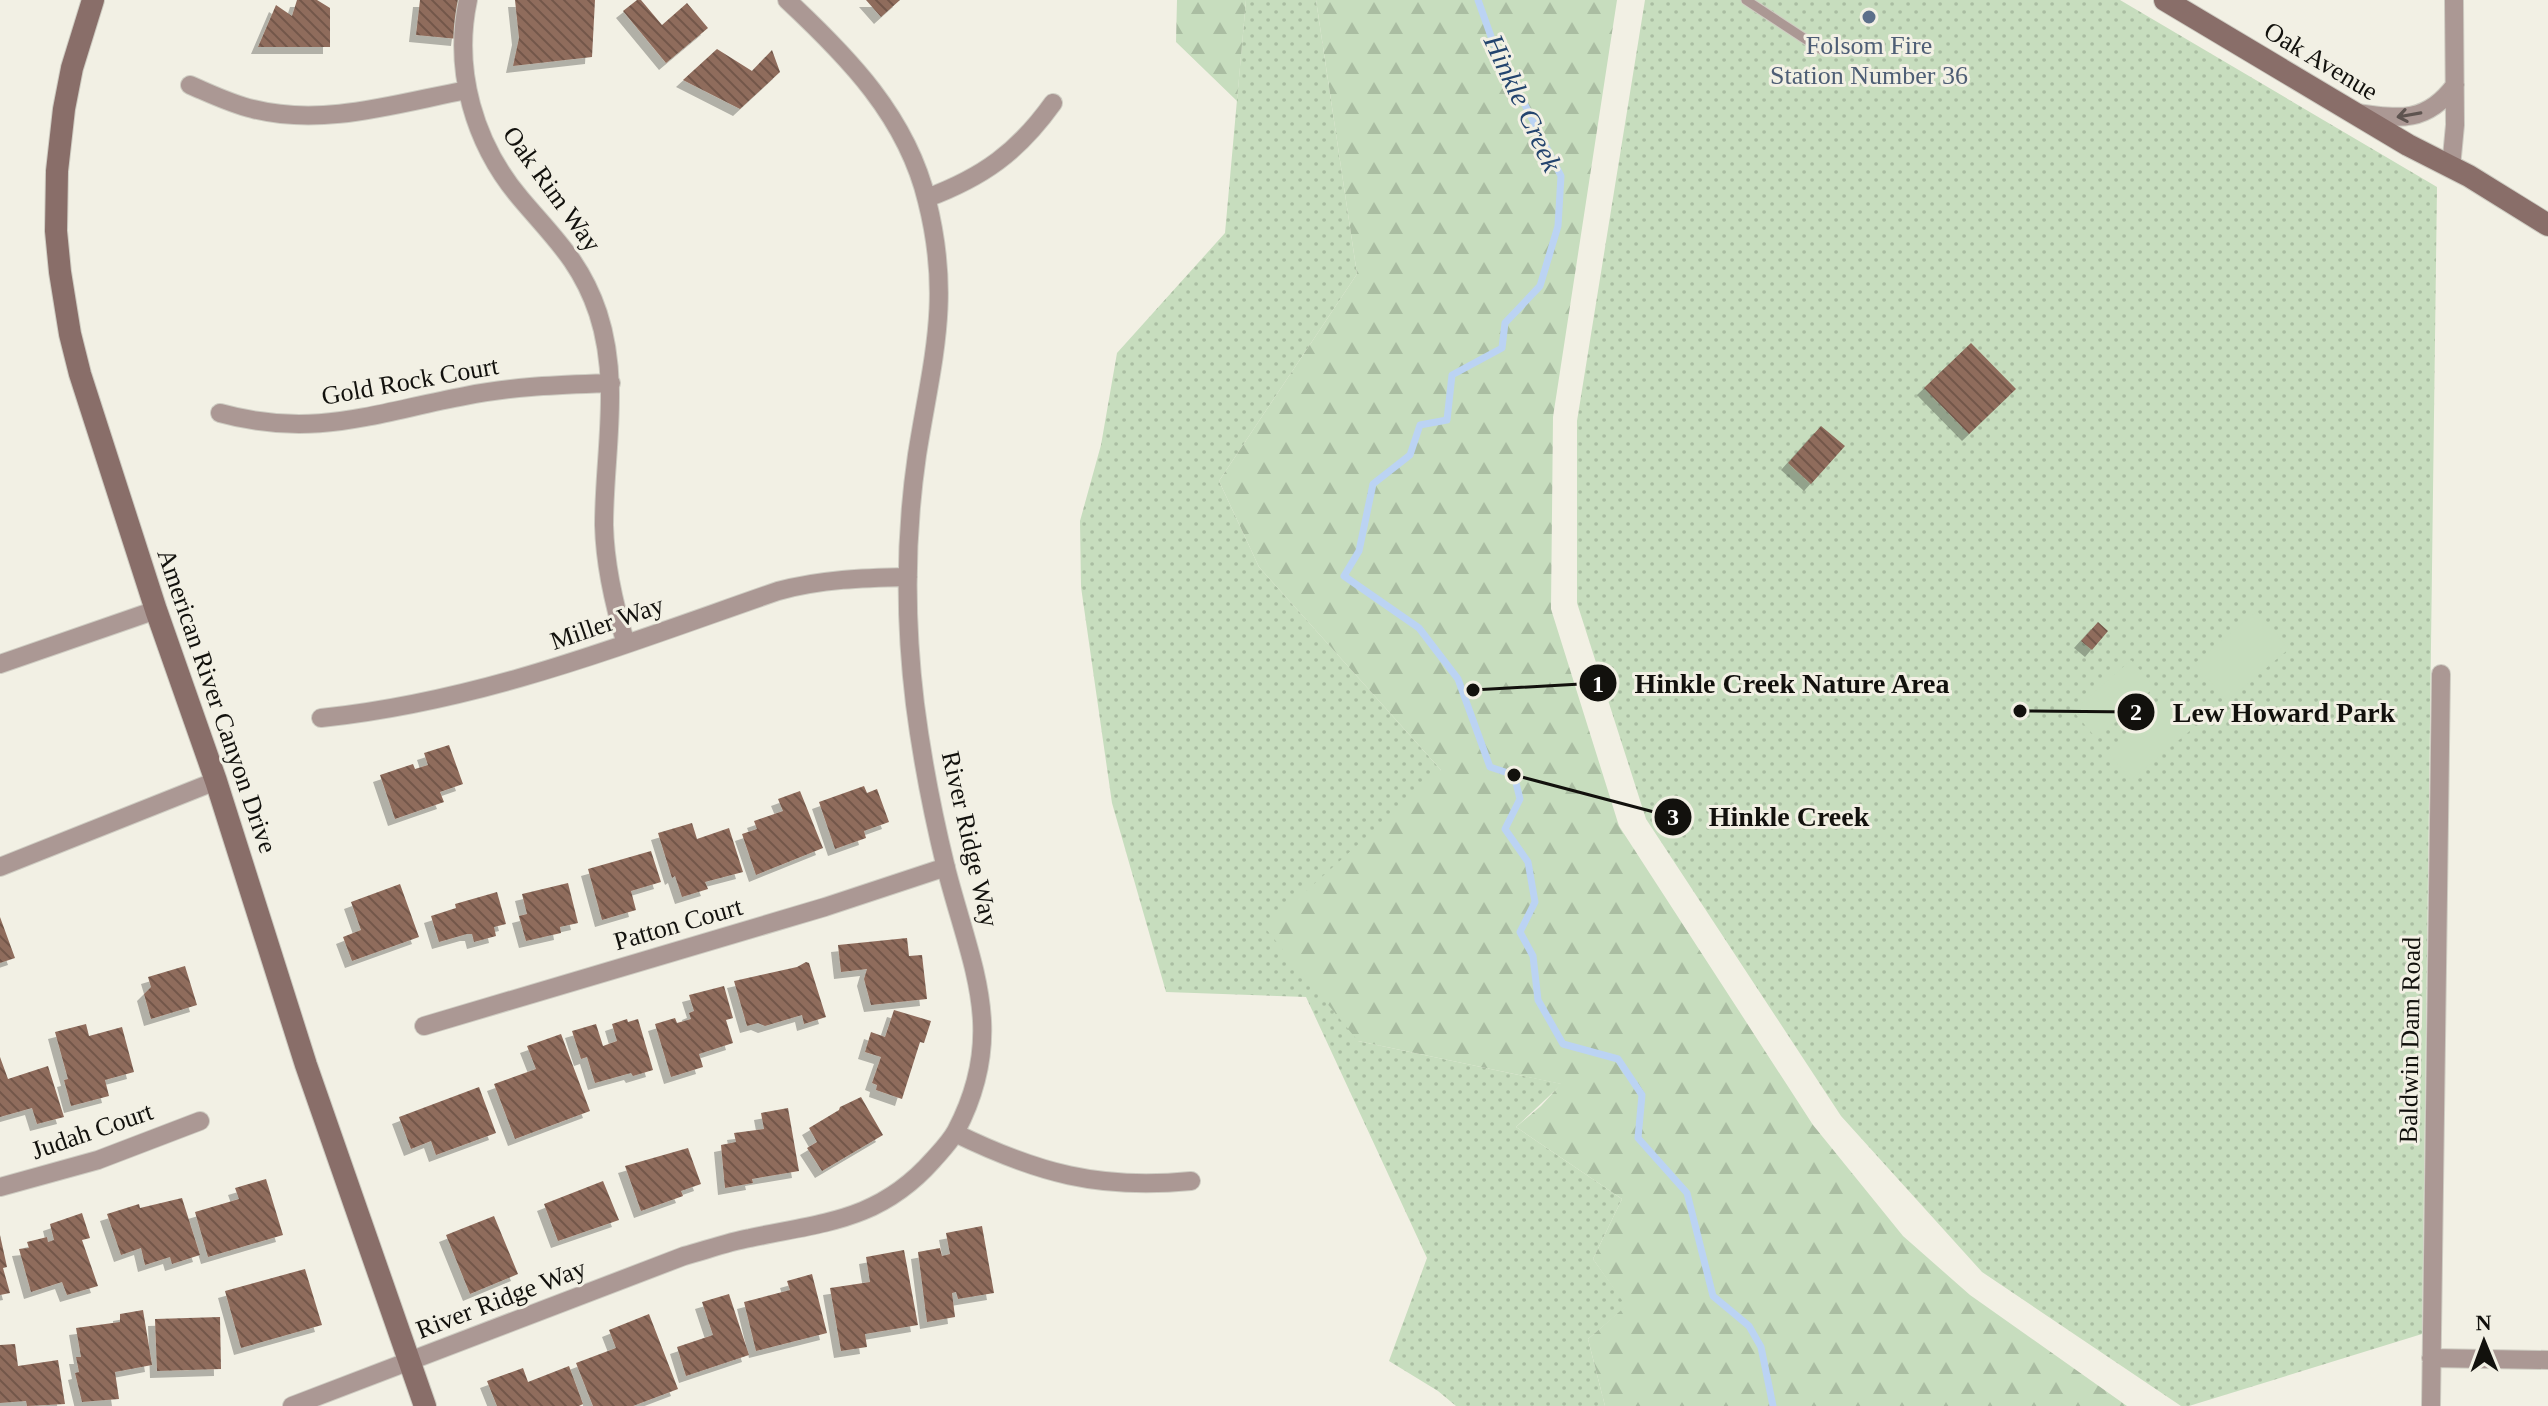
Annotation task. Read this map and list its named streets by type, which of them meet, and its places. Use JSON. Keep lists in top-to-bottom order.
{
  "streets": {
    "main road": ["Oak Avenue", "American River Canyon Drive"],
    "street": [
      "Oak Rim Way",
      "Gold Rock Court",
      "Miller Way",
      "River Ridge Way",
      "Patton Court",
      "Baldwin Dam Road",
      "Judah Court"
    ]
  },
  "crossings": [
    ["Oak Rim Way", "Gold Rock Court"],
    ["Oak Rim Way", "Miller Way"],
    ["Miller Way", "River Ridge Way"],
    ["American River Canyon Drive", "River Ridge Way"],
    ["River Ridge Way", "Patton Court"]
  ],
  "water": ["Hinkle Creek"],
  "places": [
    "Folsom Fire Station Number 36",
    "Hinkle Creek Nature Area",
    "Lew Howard Park",
    "Hinkle Creek"
  ],
  "north": "top"
}
